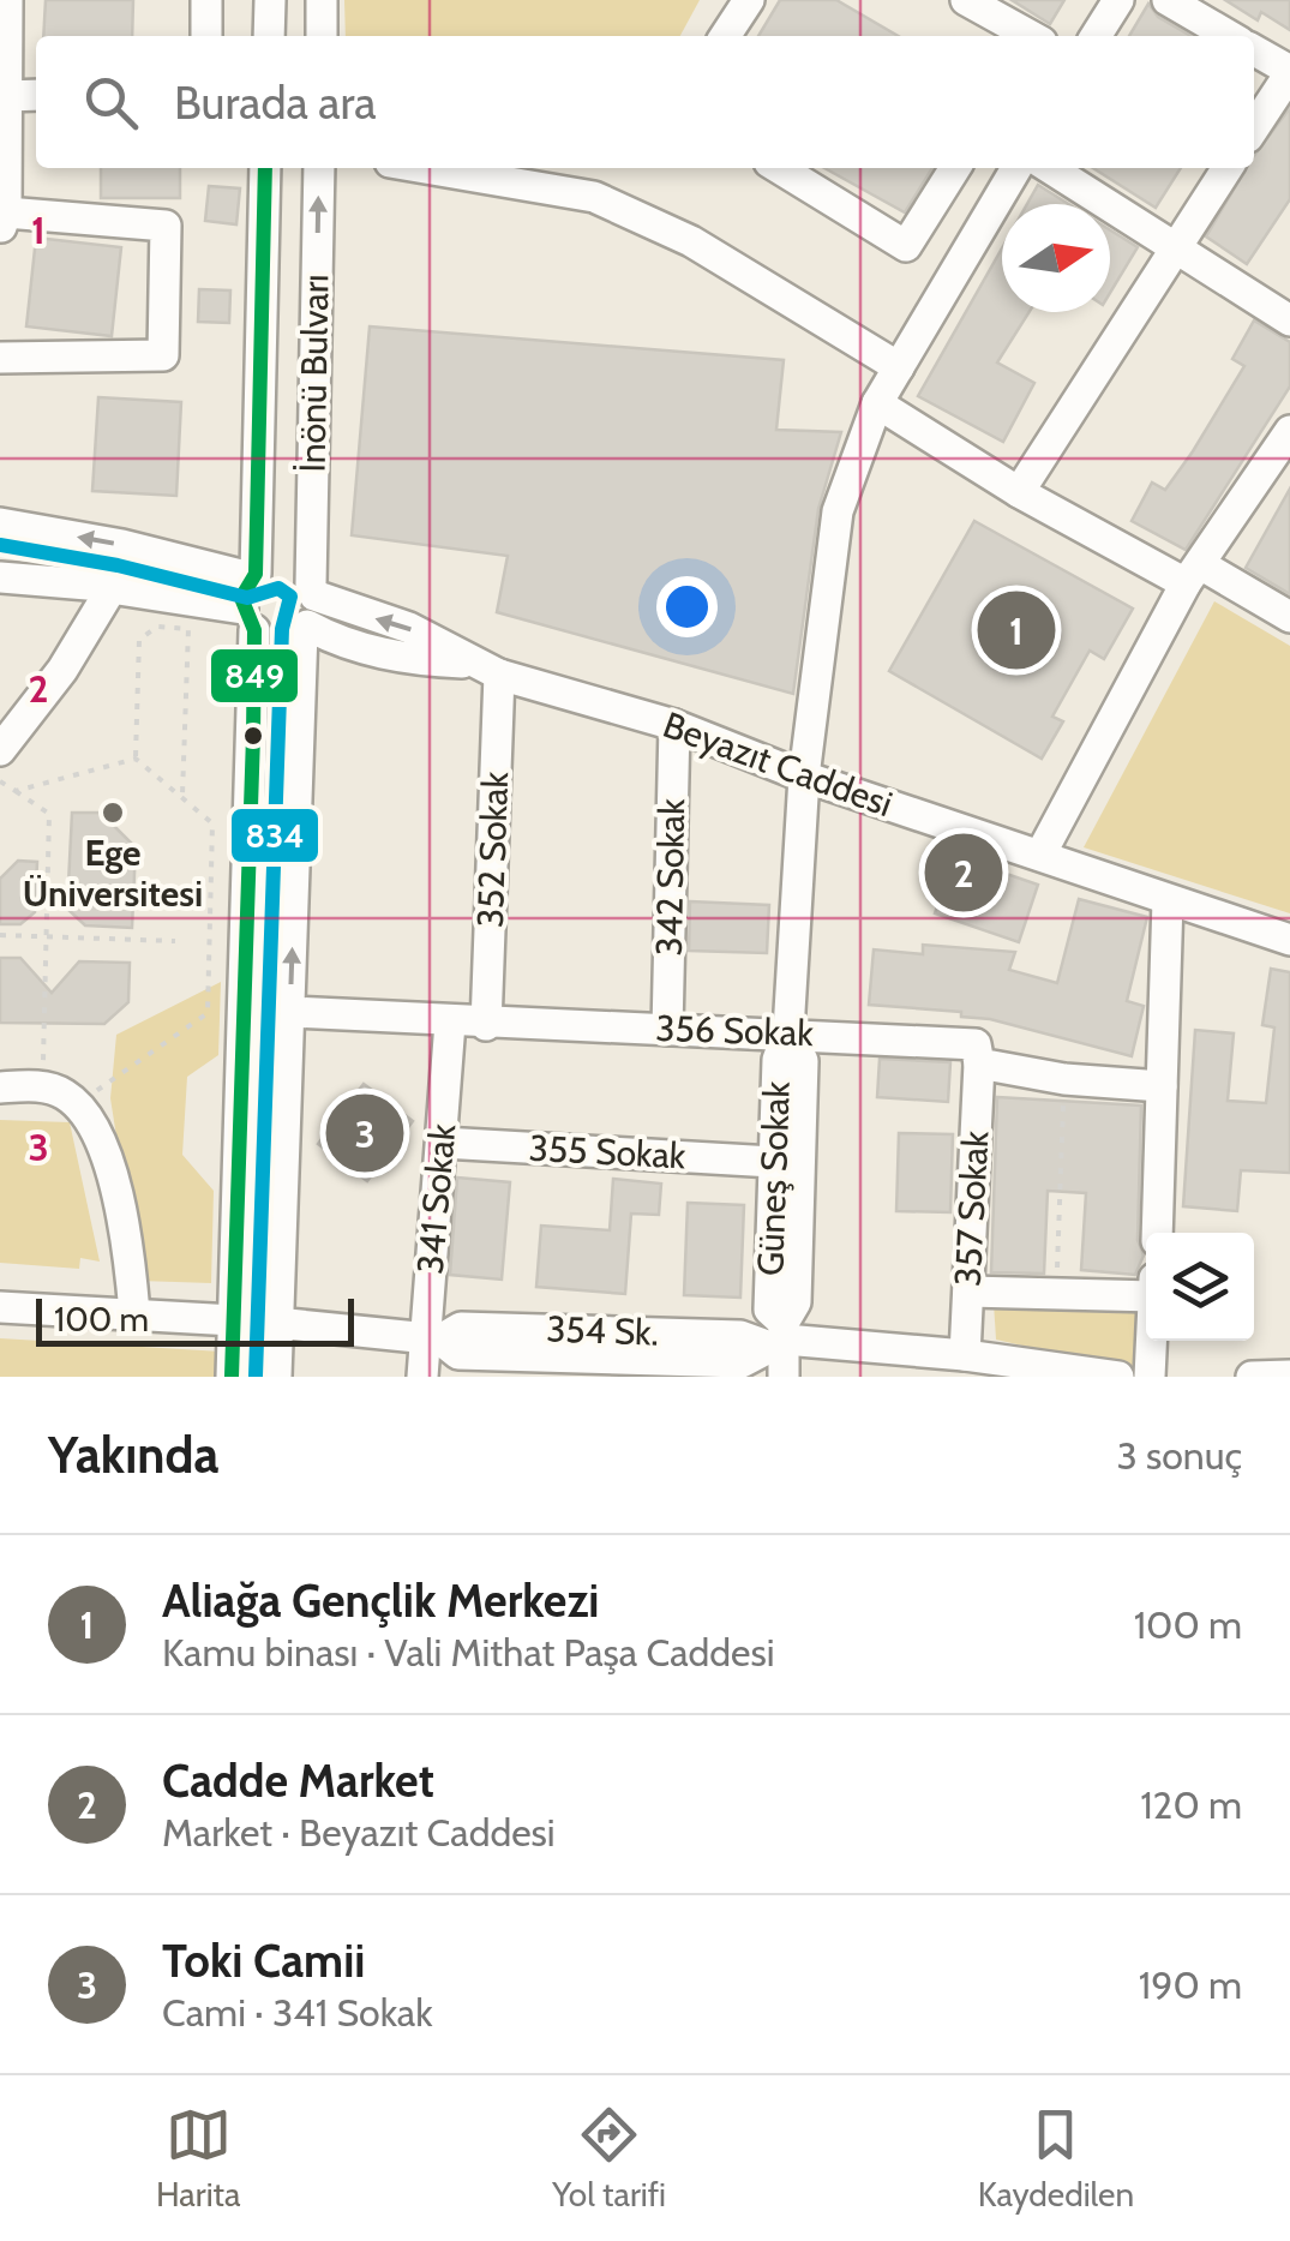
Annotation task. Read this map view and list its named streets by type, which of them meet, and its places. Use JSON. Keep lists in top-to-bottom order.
{
  "streets": {
    "street": [
      "İnönü Bulvarı",
      "Beyazıt Caddesi",
      "352 Sokak",
      "342 Sokak",
      "356 Sokak",
      "355 Sokak",
      "Güneş Sokak",
      "341 Sokak",
      "357 Sokak",
      "354 Sk."
    ]
  },
  "crossings": [
    ["İnönü Bulvarı", "Beyazıt Caddesi"],
    ["İnönü Bulvarı", "356 Sokak"],
    ["İnönü Bulvarı", "354 Sk."],
    ["Beyazıt Caddesi", "352 Sokak"],
    ["Beyazıt Caddesi", "342 Sokak"],
    ["Beyazıt Caddesi", "Güneş Sokak"],
    ["352 Sokak", "356 Sokak"],
    ["342 Sokak", "356 Sokak"],
    ["356 Sokak", "Güneş Sokak"],
    ["356 Sokak", "341 Sokak"],
    ["356 Sokak", "357 Sokak"],
    ["355 Sokak", "Güneş Sokak"],
    ["355 Sokak", "341 Sokak"],
    ["Güneş Sokak", "354 Sk."],
    ["341 Sokak", "354 Sk."],
    ["357 Sokak", "354 Sk."]
  ],
  "places": ["Ege Üniversitesi"],
  "lines": ["transit line 849", "transit line 834"],
  "scale_bar": "100 m",
  "north": "right",
  "page": {
    "search": "Burada ara",
    "pins": ["1", "2", "3"],
    "scale": "100 m",
    "heading": ["Yakında", "3 sonuç"],
    "list": [
      {
        "mark": "1",
        "name": "Aliağa Gençlik Merkezi",
        "note": "Kamu binası · Vali Mithat Paşa Caddesi",
        "value": "100 m"
      },
      {
        "mark": "2",
        "name": "Cadde Market",
        "note": "Market · Beyazıt Caddesi",
        "value": "120 m"
      },
      {
        "mark": "3",
        "name": "Toki Camii",
        "note": "Cami · 341 Sokak",
        "value": "190 m"
      }
    ],
    "nav": ["Harita", "Yol tarifi", "Kaydedilen"]
  },
  "grid": {
    "rows": ["1", "2", "3"]
  }
}
